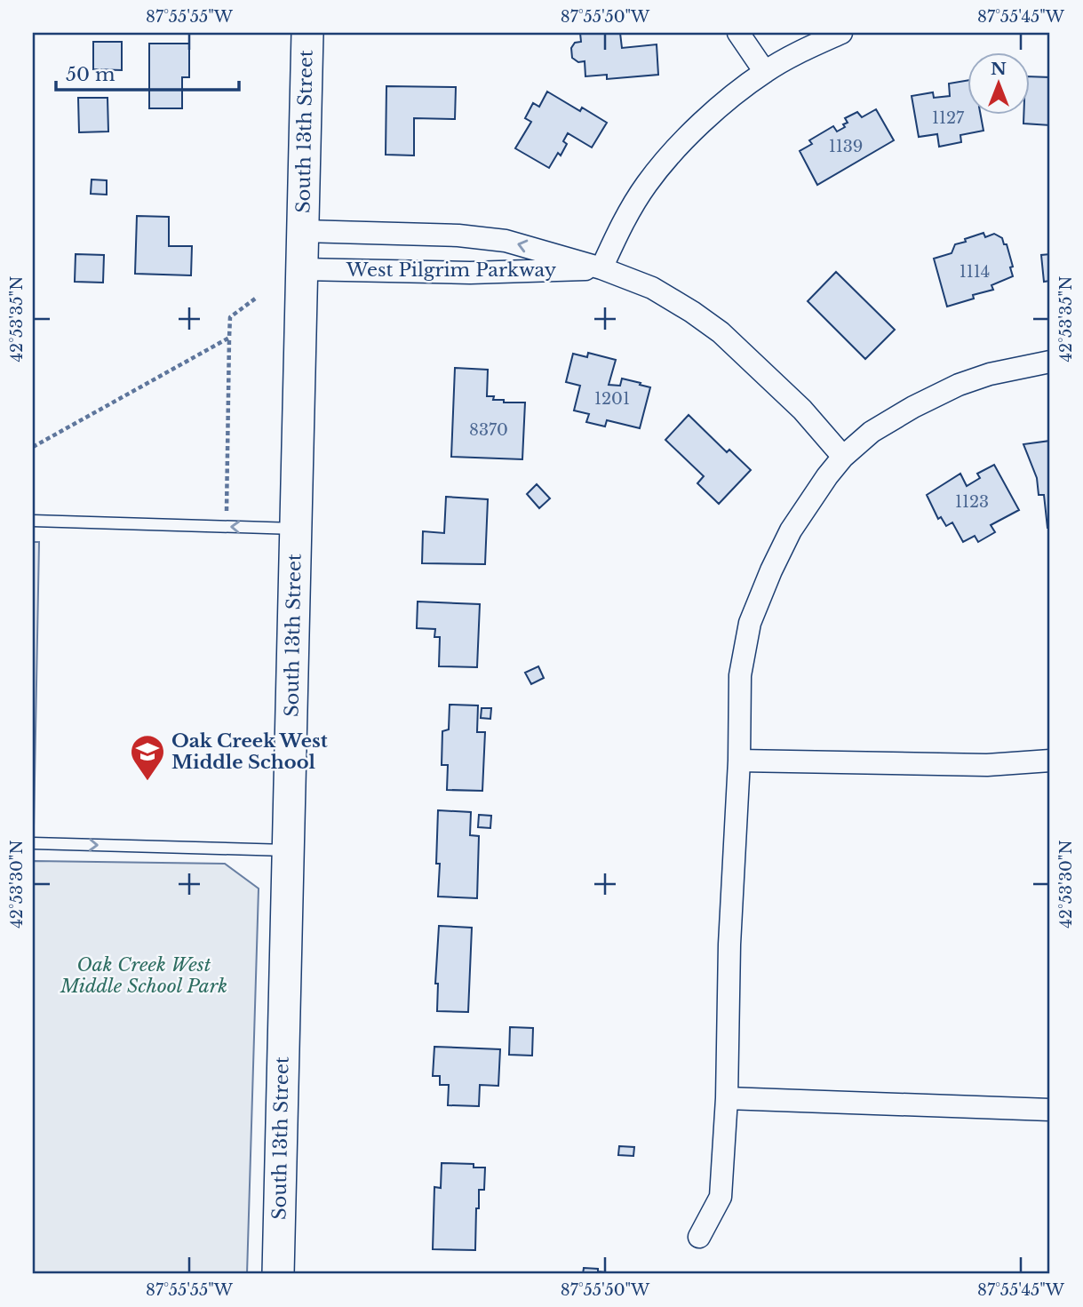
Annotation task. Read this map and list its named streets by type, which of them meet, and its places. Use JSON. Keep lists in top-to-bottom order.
{
  "streets": {
    "street": ["South 13th Street", "West Pilgrim Parkway"]
  },
  "crossings": [
    ["South 13th Street", "West Pilgrim Parkway"]
  ],
  "parks": ["Oak Creek West Middle School Park"],
  "places": {
    "school or university": ["Oak Creek West Middle School"]
  },
  "house_numbers": [
    "1127",
    "1139",
    "1114",
    "1201",
    "8370",
    "1123"
  ],
  "scale_bar": "50 m",
  "north": "top",
  "coordinates": [
    "87°55'55\"W",
    "87°55'50\"W",
    "87°55'45\"W",
    "42°53'35\"N",
    "42°53'30\"N"
  ]
}
